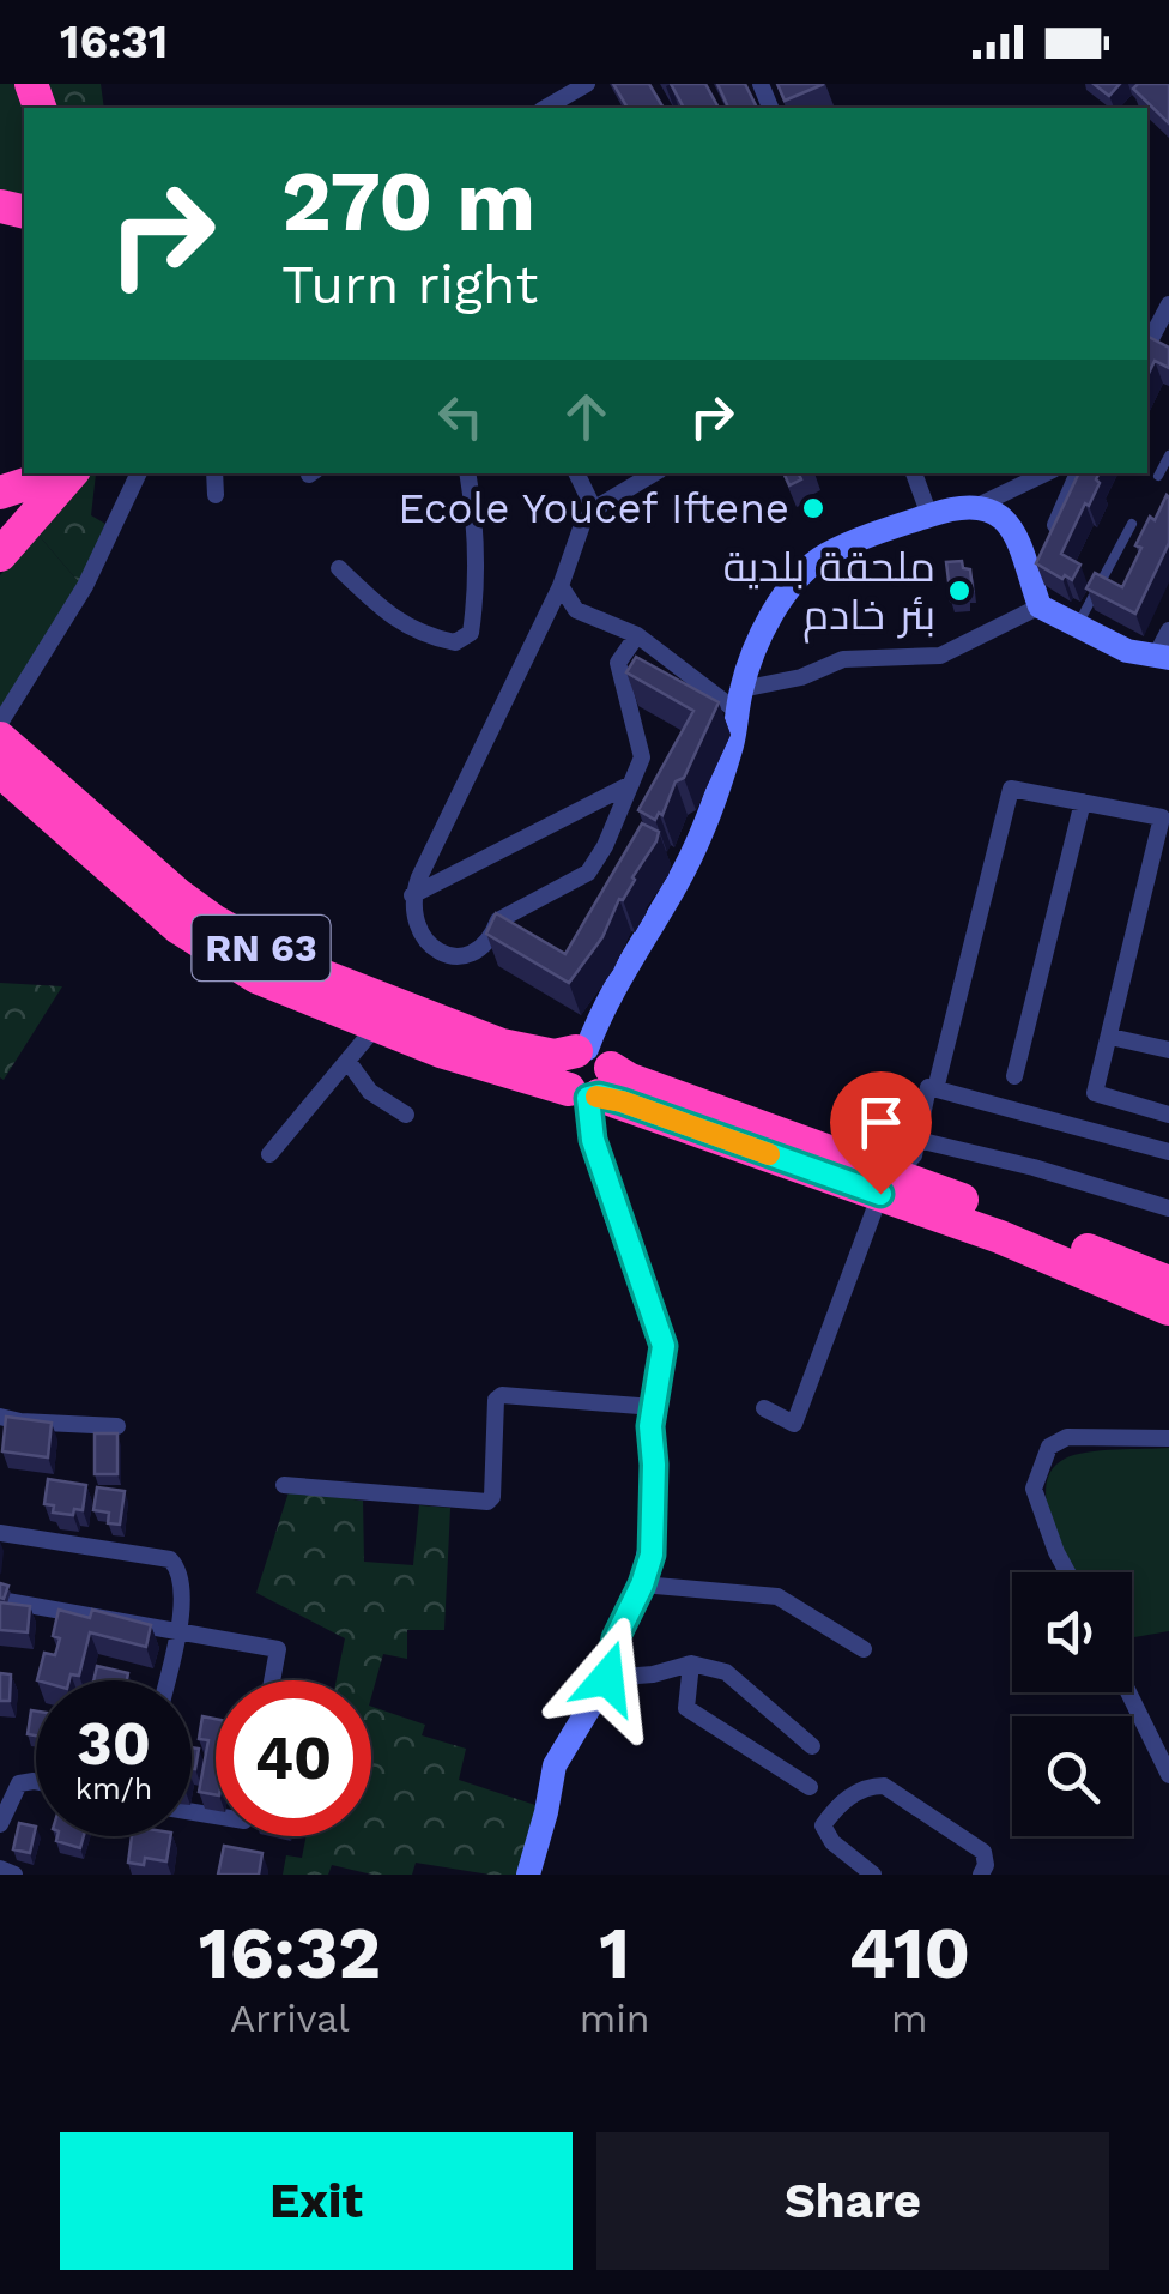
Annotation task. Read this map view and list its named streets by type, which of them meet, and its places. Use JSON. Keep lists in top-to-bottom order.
{
  "streets": {
    "highway": ["RN 63"]
  },
  "places": ["Ecole Youcef Iftene", "ملحقة بلدية بئر خادم"],
  "page": {
    "status": "16:31",
    "turn": ["270 m", "Turn right"],
    "speed": "30 km/h",
    "limit": "40",
    "eta": [
      "16:32",
      "Arrival",
      "1",
      "min",
      "410",
      "m"
    ],
    "buttons": ["Exit", "Share"]
  }
}
